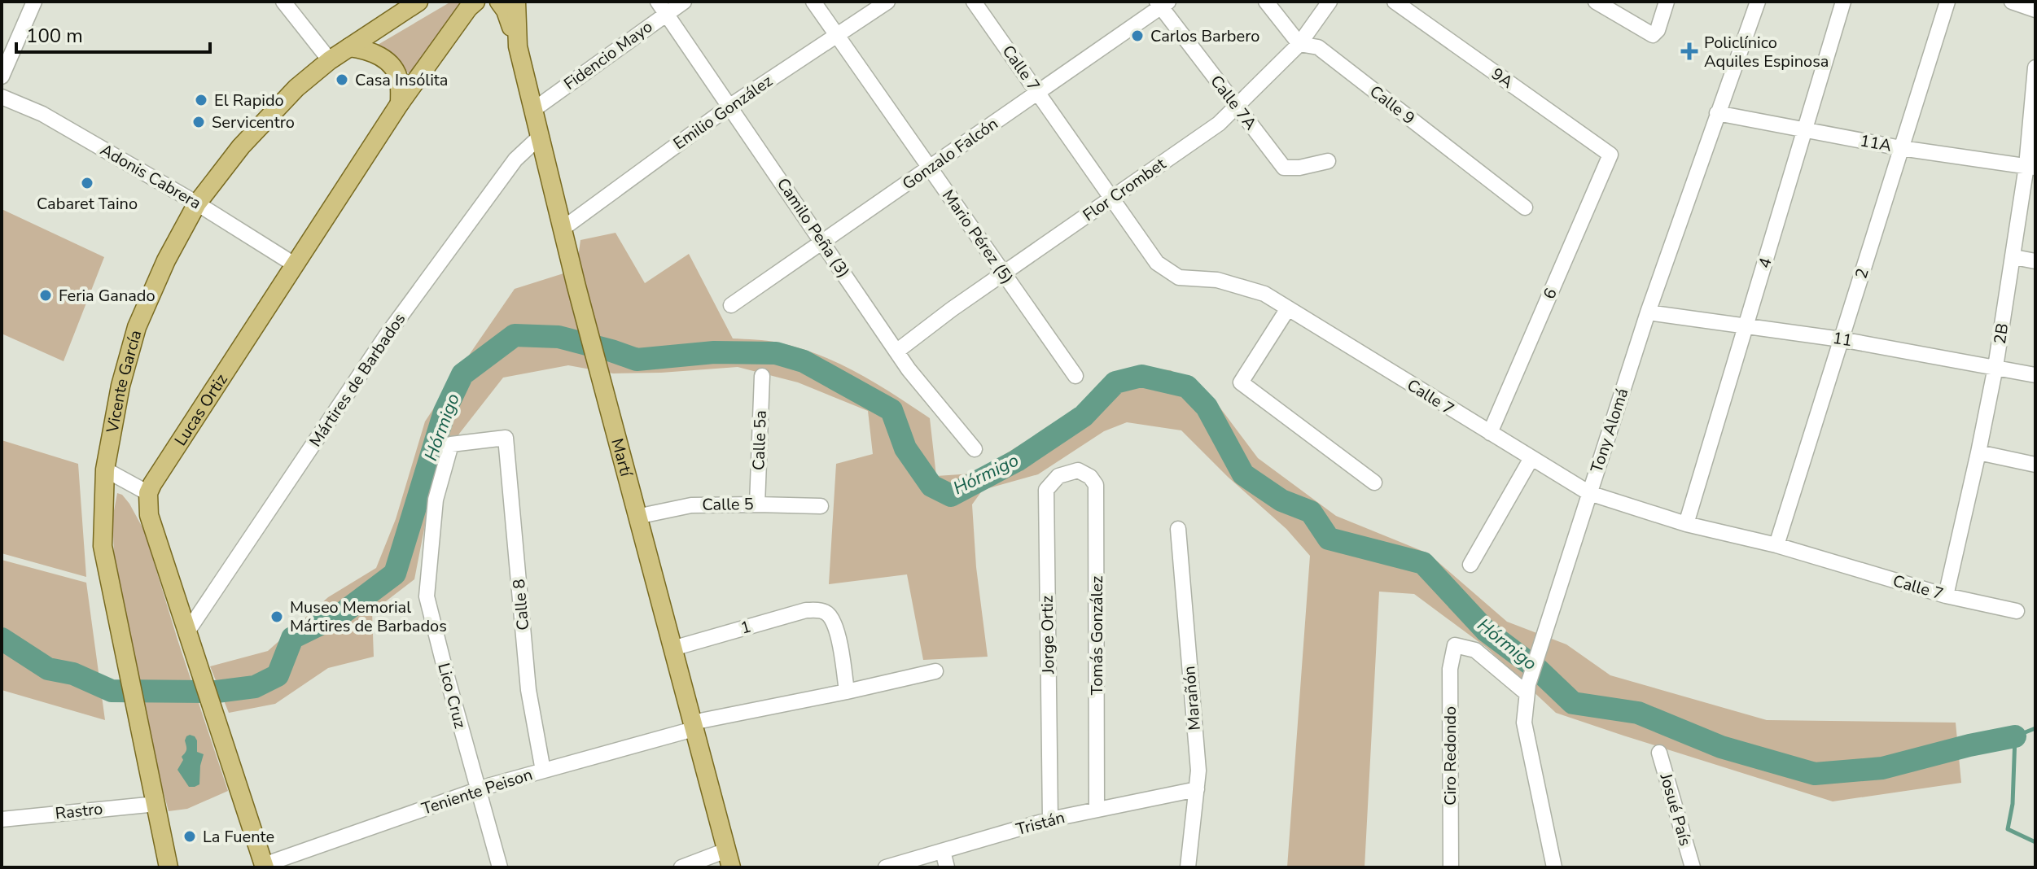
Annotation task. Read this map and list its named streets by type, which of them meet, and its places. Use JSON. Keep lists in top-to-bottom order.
{
  "streets": {
    "main road": ["Vicente García", "Lucas Ortiz", "Martí"],
    "street": [
      "Fidencio Mayo",
      "Calle 7",
      "9A",
      "Calle 7A",
      "Calle 9",
      "Emilio González",
      "11A",
      "Gonzalo Falcón",
      "Adonis Cabrera",
      "Flor Crombet",
      "Camilo Peña (3)",
      "Mario Pérez (5)",
      "4",
      "2",
      "6",
      "2B",
      "11",
      "Mártires de Barbados",
      "Tony Alomá",
      "Calle 5a",
      "Calle 5",
      "Calle 8",
      "1",
      "Jorge Ortiz",
      "Tomás González",
      "Lico Cruz",
      "Marañón",
      "Ciro Redondo",
      "Teniente Peison",
      "Josué País",
      "Rastro",
      "Tristán"
    ]
  },
  "crossings": [
    ["Fidencio Mayo", "Camilo Peña (3)"],
    ["Fidencio Mayo", "Martí"],
    ["Calle 7", "Gonzalo Falcón"],
    ["Calle 7", "Flor Crombet"],
    ["Calle 7", "4"],
    ["Calle 7", "2"],
    ["Calle 7", "6"],
    ["Calle 7", "2B"],
    ["Calle 7", "Tony Alomá"],
    ["9A", "6"],
    ["Calle 7A", "Gonzalo Falcón"],
    ["Calle 7A", "Flor Crombet"],
    ["Calle 9", "Flor Crombet"],
    ["Emilio González", "Camilo Peña (3)"],
    ["Emilio González", "Mario Pérez (5)"],
    ["Emilio González", "Martí"],
    ["11A", "4"],
    ["11A", "2"],
    ["11A", "2B"],
    ["11A", "Tony Alomá"],
    ["Gonzalo Falcón", "Camilo Peña (3)"],
    ["Gonzalo Falcón", "Mario Pérez (5)"],
    ["Adonis Cabrera", "Vicente García"],
    ["Adonis Cabrera", "Lucas Ortiz"],
    ["Flor Crombet", "Camilo Peña (3)"],
    ["Flor Crombet", "Mario Pérez (5)"],
    ["4", "11"],
    ["2", "11"],
    ["2B", "11"],
    ["11", "Tony Alomá"],
    ["Mártires de Barbados", "Martí"],
    ["Vicente García", "Rastro"],
    ["Tony Alomá", "Ciro Redondo"],
    ["Calle 5a", "Calle 5"],
    ["Martí", "Calle 5"],
    ["Martí", "1"],
    ["Martí", "Teniente Peison"],
    ["Calle 8", "Lico Cruz"],
    ["Calle 8", "Teniente Peison"],
    ["1", "Teniente Peison"],
    ["Jorge Ortiz", "Tomás González"],
    ["Jorge Ortiz", "Tristán"],
    ["Tomás González", "Tristán"],
    ["Lico Cruz", "Teniente Peison"],
    ["Marañón", "Tristán"]
  ],
  "water": ["Hórmigo"],
  "places": {
    "other": [
      "Carlos Barbero",
      "Casa Insólita",
      "El Rapido",
      "Servicentro",
      "Cabaret Taino",
      "Feria Ganado",
      "Museo Memorial Mártires de Barbados",
      "La Fuente"
    ],
    "health": ["Policlínico Aquiles Espinosa"]
  },
  "scale_bar": "100 m"
}
